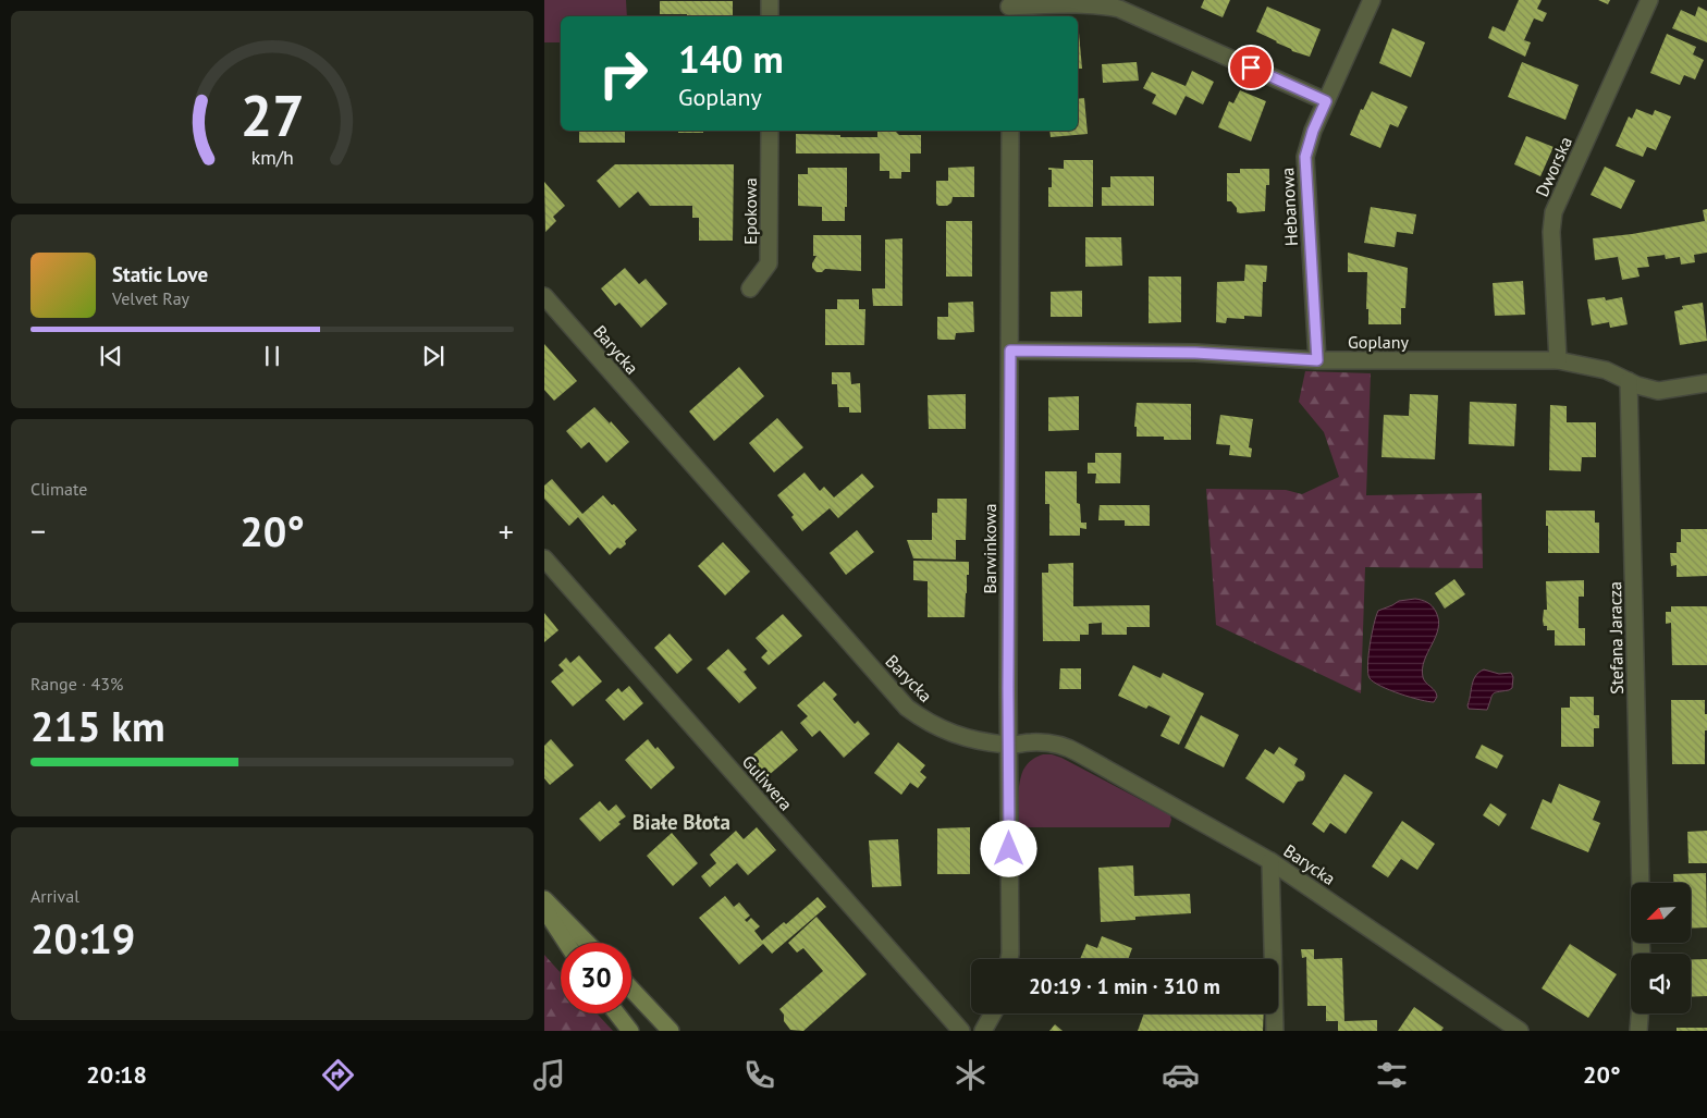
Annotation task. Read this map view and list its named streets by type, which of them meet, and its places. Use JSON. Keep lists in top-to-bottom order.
{
  "streets": {
    "street": [
      "Dworska",
      "Hebanowa",
      "Epokowa",
      "Goplany",
      "Barycka",
      "Barwinkowa",
      "Stefana Jaracza",
      "Guliwera"
    ]
  },
  "crossings": [
    ["Dworska", "Goplany"],
    ["Hebanowa", "Goplany"],
    ["Goplany", "Barwinkowa"],
    ["Goplany", "Stefana Jaracza"],
    ["Barycka", "Barwinkowa"]
  ],
  "districts": ["Białe Błota"],
  "north": "bottom left",
  "page": {
    "turn": ["140 m", "Goplany"],
    "song": ["Static Love", "Velvet Ray"],
    "tile": [
      "Climate",
      ["Range · 43%", "215 km"],
      ["Arrival", "20:19"]
    ],
    "heat": ["−", "20°", "+"],
    "limit": "30",
    "trip": "20:19 · 1 min · 310 m",
    "tabs": ["20:18", "20°"],
    "gauge": ["27", "km/h"]
  }
}
